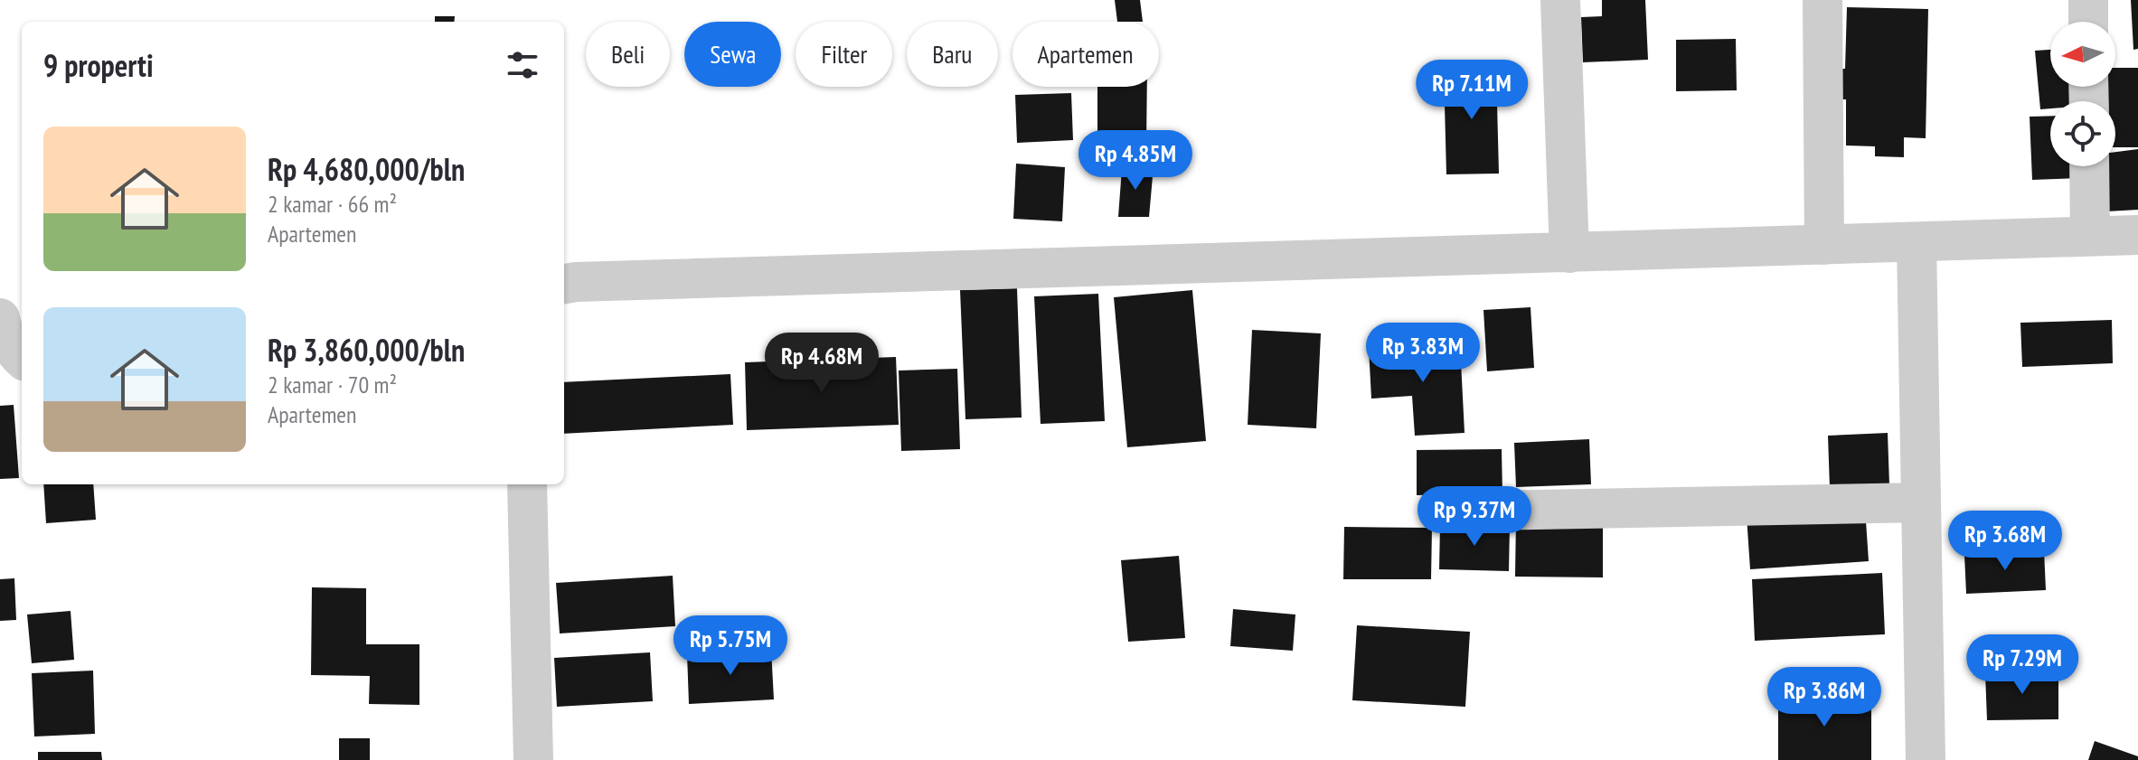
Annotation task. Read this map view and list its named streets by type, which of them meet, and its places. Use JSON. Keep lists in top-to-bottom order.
{
  "north": "left",
  "page": {
    "chip": [
      "Beli",
      "Sewa",
      "Filter",
      "Baru",
      "Apartemen"
    ],
    "heading": "9 properti",
    "price": [
      "Rp 7.11M",
      "Rp 4.85M",
      "Rp 3.83M",
      "Rp 4.68M",
      "Rp 9.37M",
      "Rp 3.68M",
      "Rp 5.75M",
      "Rp 7.29M",
      "Rp 3.86M"
    ],
    "list": [
      {
        "name": "Rp 4,680,000/bln",
        "note": "2 kamar · 66 m² · Apartemen"
      },
      {
        "name": "Rp 3,860,000/bln",
        "note": "2 kamar · 70 m² · Apartemen"
      }
    ]
  }
}
